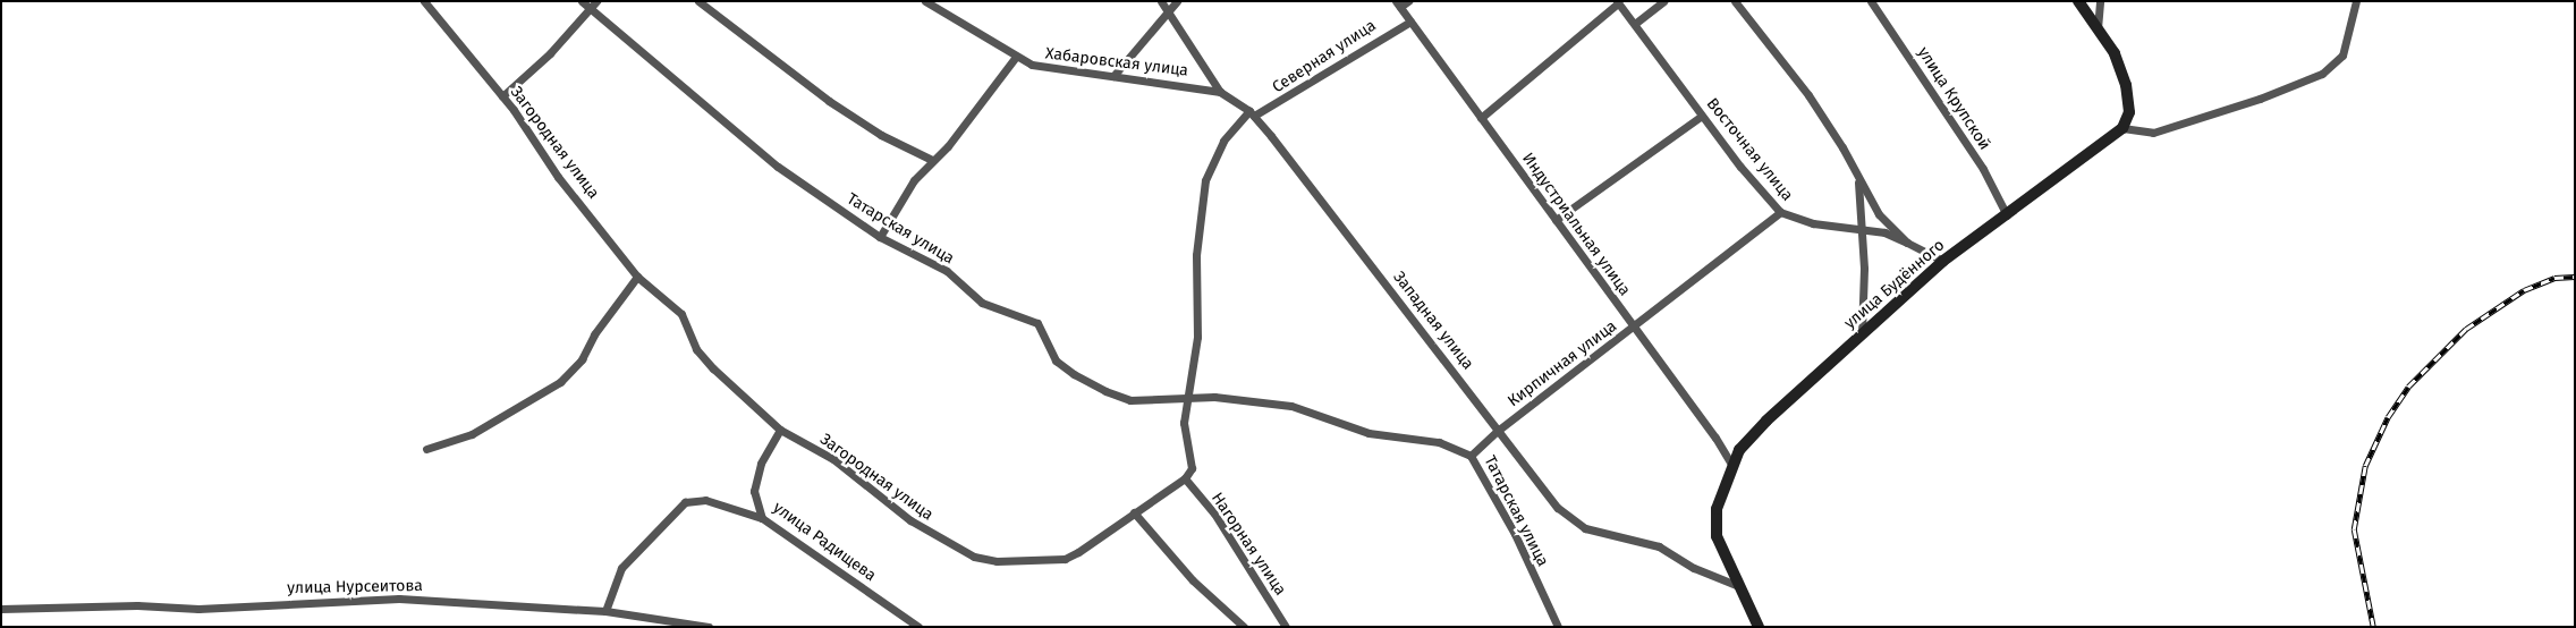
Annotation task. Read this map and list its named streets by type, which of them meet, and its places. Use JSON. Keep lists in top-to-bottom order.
{
  "streets": {
    "street": [
      "Северная улица",
      "Хабаровская улица",
      "улица Крупской",
      "Загородная улица",
      "Восточная улица",
      "Индустриальная улица",
      "Татарская улица",
      "улица Будённого",
      "Западная улица",
      "Кирпичная улица",
      "улица Радищева",
      "Нагорная улица",
      "улица Нурсеитова"
    ]
  },
  "crossings": [
    ["Северная улица", "Загородная улица"],
    ["Северная улица", "Индустриальная улица"],
    ["Северная улица", "Татарская улица"],
    ["Северная улица", "Западная улица"],
    ["Северная улица", "Нагорная улица"],
    ["Хабаровская улица", "Западная улица"],
    ["улица Крупской", "улица Будённого"],
    ["Загородная улица", "улица Радищева"],
    ["Загородная улица", "Нагорная улица"],
    ["Восточная улица", "Кирпичная улица"],
    ["Индустриальная улица", "улица Будённого"],
    ["Индустриальная улица", "Кирпичная улица"],
    ["Татарская улица", "Кирпичная улица"],
    ["улица Будённого", "Западная улица"],
    ["Западная улица", "Кирпичная улица"]
  ]
}
